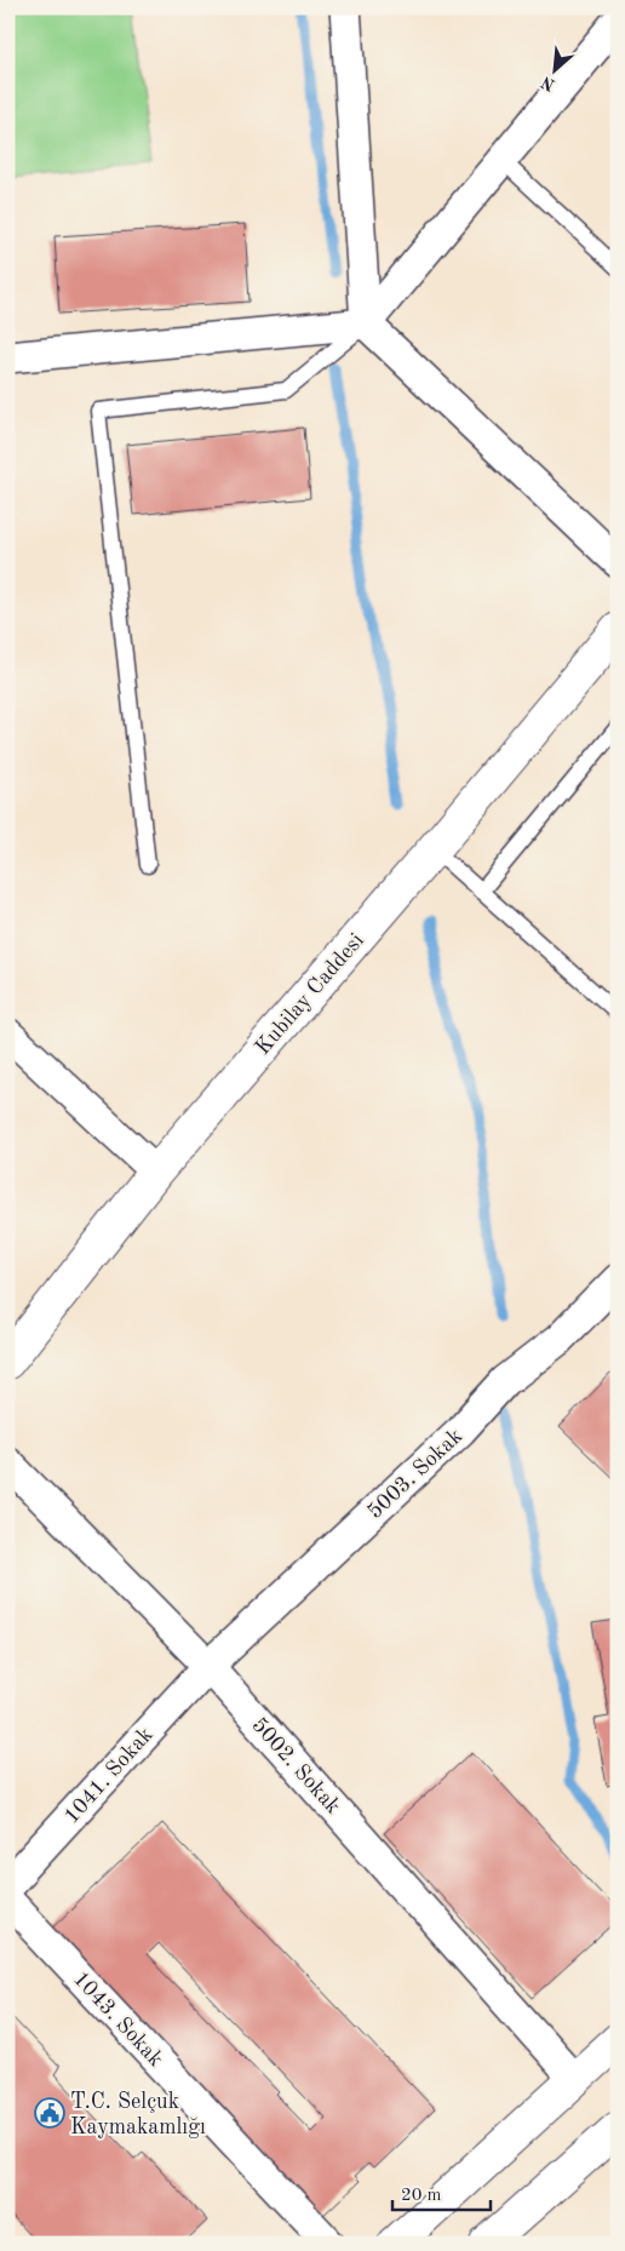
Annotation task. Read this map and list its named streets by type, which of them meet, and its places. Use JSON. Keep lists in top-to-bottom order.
{
  "streets": {
    "main road": ["Kubilay Caddesi"],
    "street": [
      "5003. Sokak",
      "5002. Sokak",
      "1041. Sokak",
      "1043. Sokak"
    ]
  },
  "crossings": [
    ["5003. Sokak", "5002. Sokak"],
    ["5003. Sokak", "1041. Sokak"],
    ["5002. Sokak", "1041. Sokak"]
  ],
  "places": {
    "public building": ["T.C. Selçuk Kaymakamlığı"]
  },
  "scale_bar": "20 m",
  "north": "bottom left"
}
